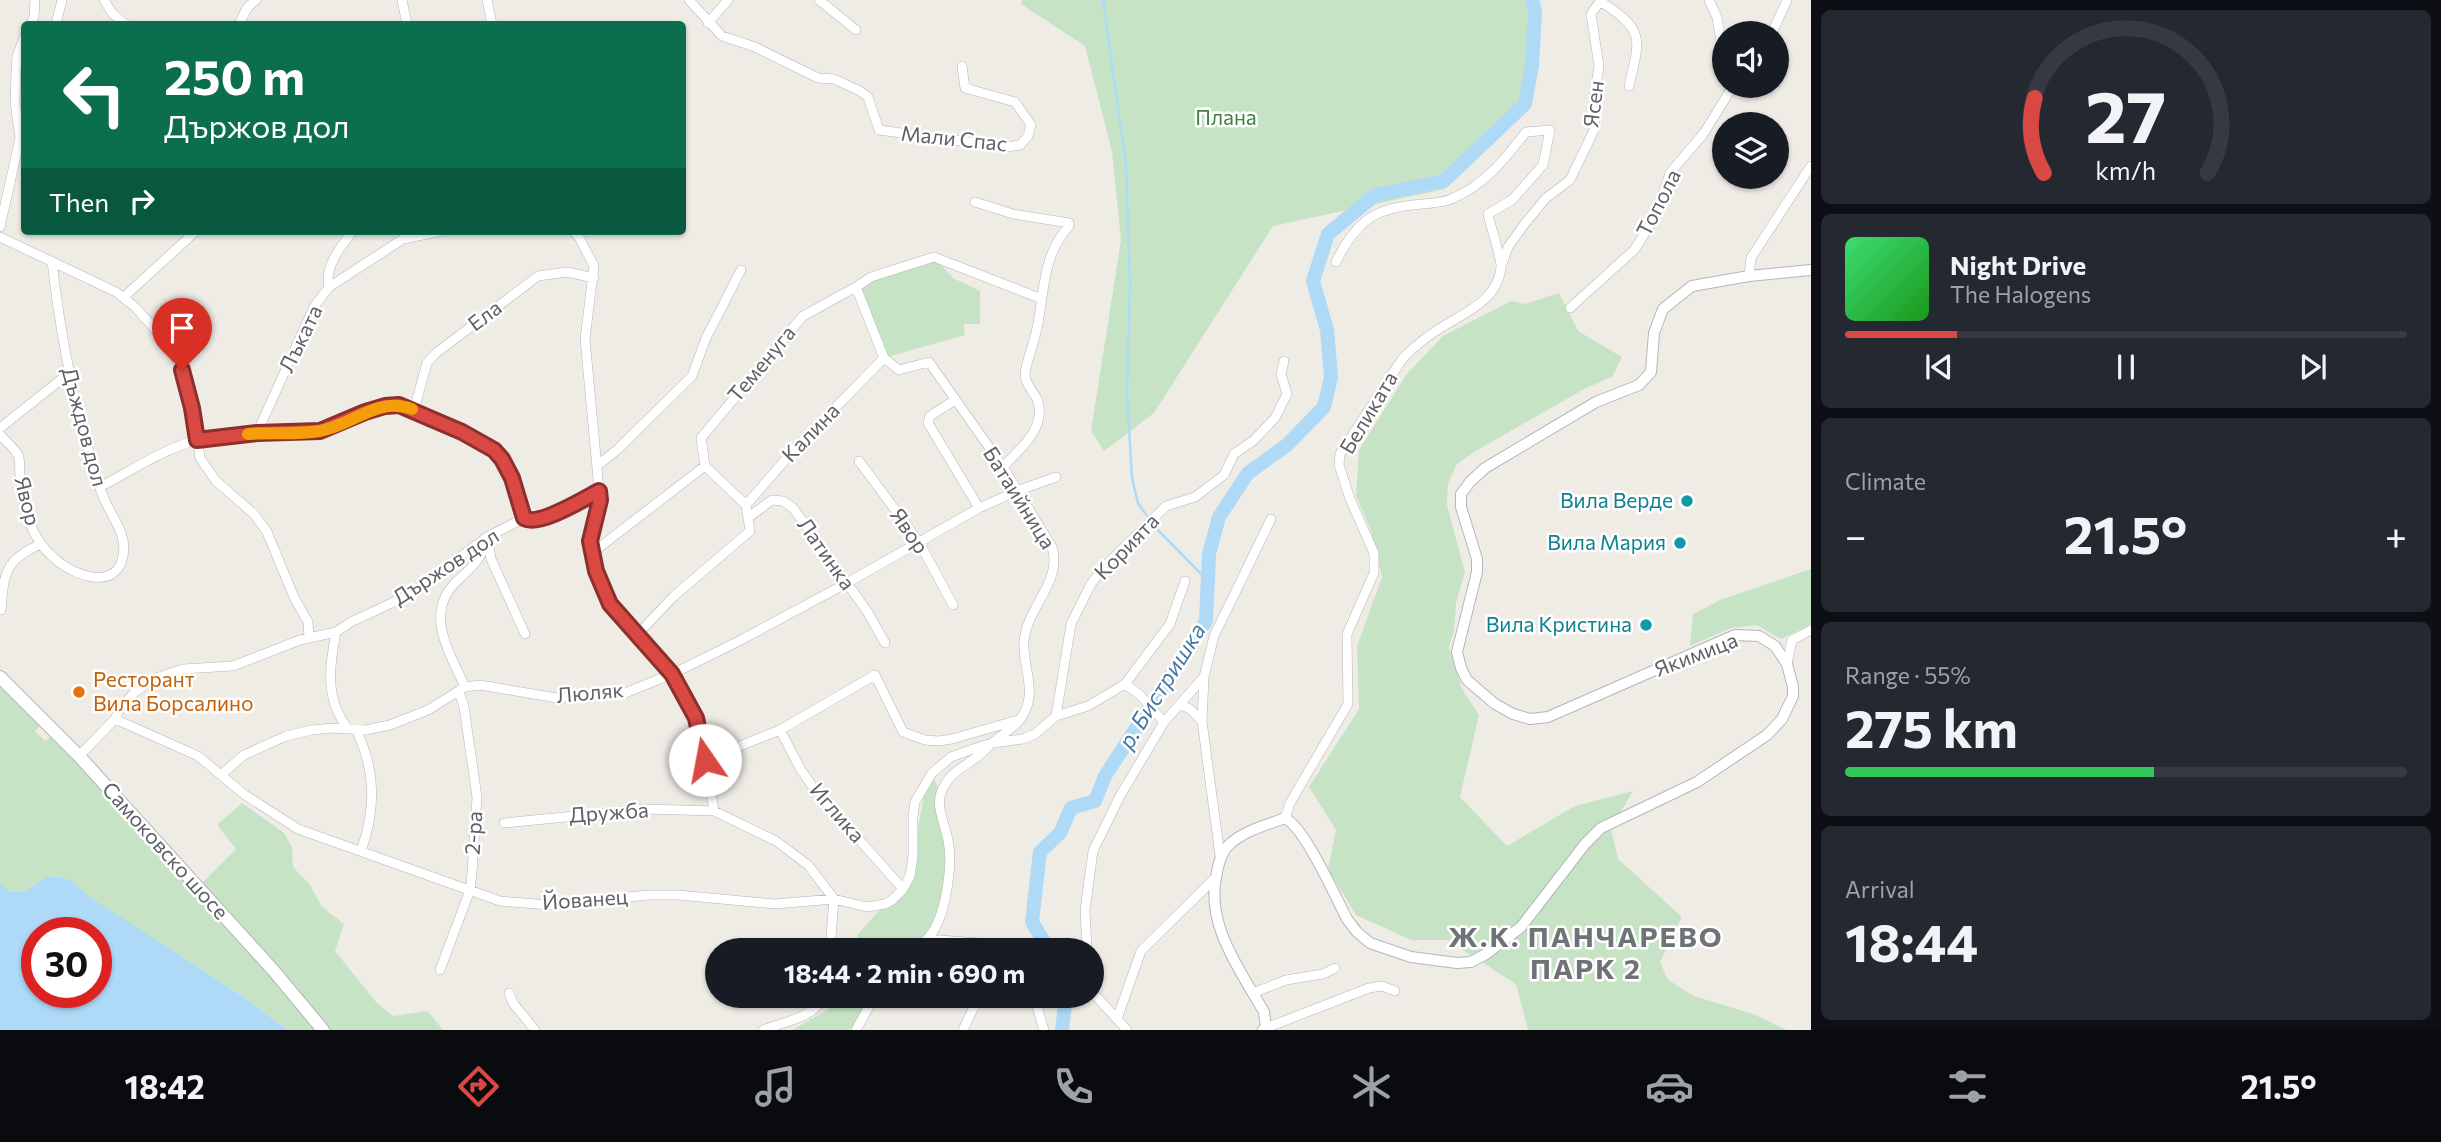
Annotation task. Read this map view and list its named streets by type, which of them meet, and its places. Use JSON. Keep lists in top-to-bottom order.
{
  "streets": {
    "main road": ["Самоковско шосе"],
    "street": [
      "Ясен",
      "Мали Спас",
      "Топола",
      "Ела",
      "Лъката",
      "Теменуга",
      "Беликата",
      "Дъждов дол",
      "Калина",
      "Батаийница",
      "Явор",
      "Корията",
      "Латинка",
      "Държов дол",
      "Якимица",
      "Люляк",
      "Дружба",
      "Иглика",
      "2-ра",
      "Йованец"
    ]
  },
  "crossings": [
    ["Ясен", "Беликата"],
    ["Дъждов дол", "Явор"],
    ["Калина", "Батаийница"],
    ["Батаийница", "Люляк"],
    ["Явор", "Люляк"],
    ["Латинка", "Люляк"],
    ["Държов дол", "2-ра"],
    ["Държов дол", "Самоковско шосе"],
    ["Държов дол", "Йованец"],
    ["Люляк", "2-ра"],
    ["Иглика", "Йованец"],
    ["2-ра", "Йованец"]
  ],
  "districts": ["Ж.К. ПАНЧАРЕВО ПАРК 2"],
  "water": ["р. Бистришка"],
  "parks": ["Плана"],
  "places": [
    "Вила Верде",
    "Вила Мария",
    "Вила Кристина",
    "Ресторант Вила Борсалино"
  ],
  "page": {
    "turn": ["250 m", "Държов дол"],
    "then": "Then",
    "song": ["Night Drive", "The Halogens"],
    "tile": [
      "Climate",
      ["Range · 55%", "275 km"],
      ["Arrival", "18:44"]
    ],
    "heat": ["−", "21.5°", "+"],
    "limit": "30",
    "trip": "18:44 · 2 min · 690 m",
    "tabs": ["18:42", "21.5°"],
    "gauge": ["27", "km/h"]
  }
}
